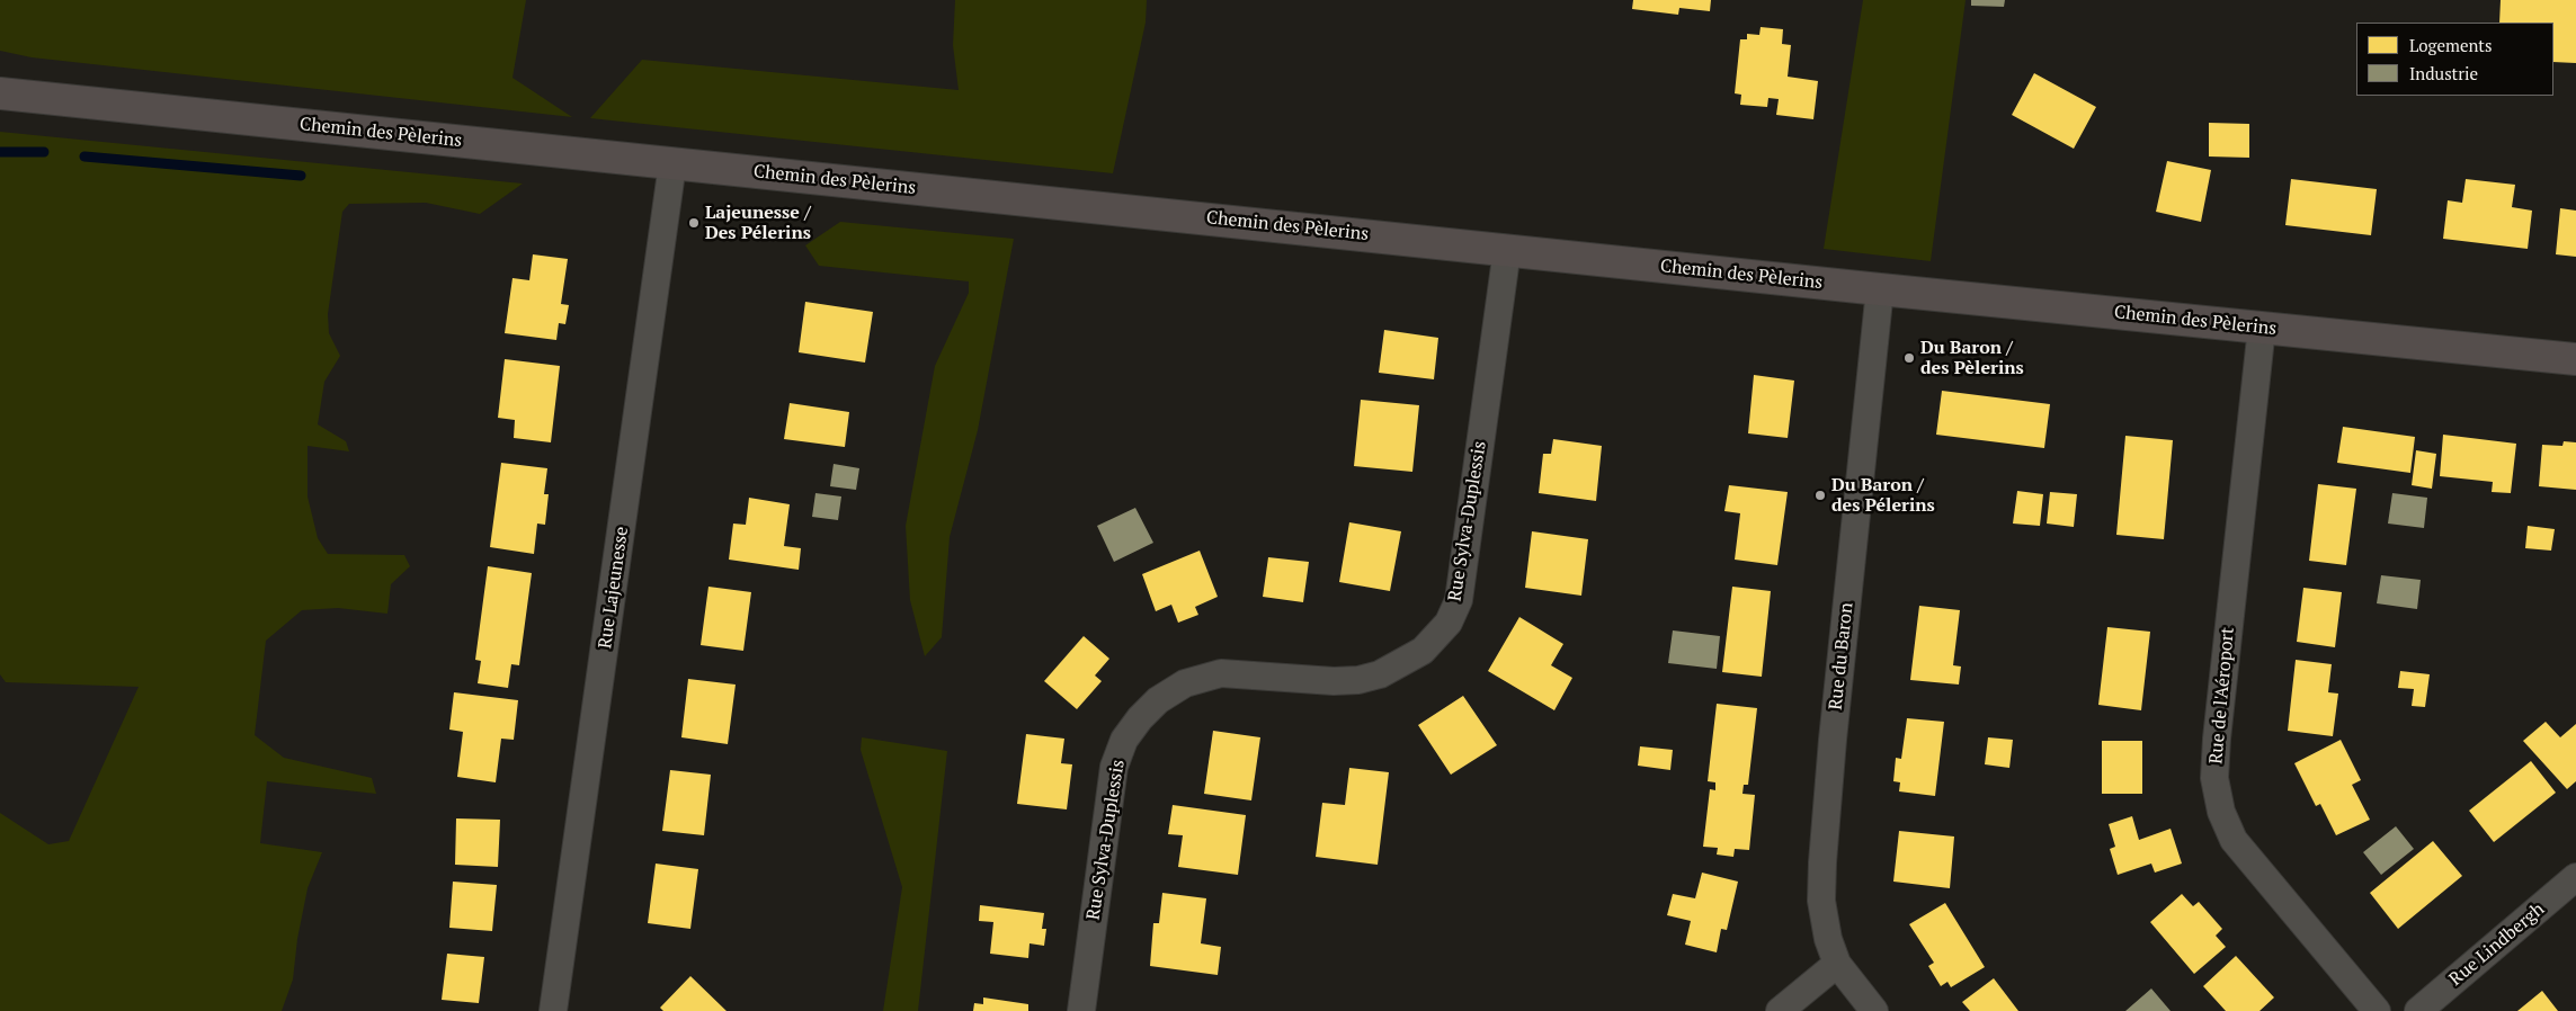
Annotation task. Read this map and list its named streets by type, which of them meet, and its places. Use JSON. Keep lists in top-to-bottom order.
{
  "streets": {
    "street": [
      "Chemin des Pèlerins",
      "Rue Sylva-Duplessis",
      "Rue Lajeunesse",
      "Rue du Baron",
      "Rue de l'Aéroport",
      "Rue Lindbergh"
    ]
  },
  "crossings": [
    ["Chemin des Pèlerins", "Rue Sylva-Duplessis"],
    ["Chemin des Pèlerins", "Rue Lajeunesse"],
    ["Chemin des Pèlerins", "Rue du Baron"],
    ["Chemin des Pèlerins", "Rue de l'Aéroport"]
  ],
  "places": ["Lajeunesse / Des Pélerins", "Du Baron / des Pèlerins", "Du Baron / des Pélerins"],
  "legend": ["Logements", "Industrie"]
}
